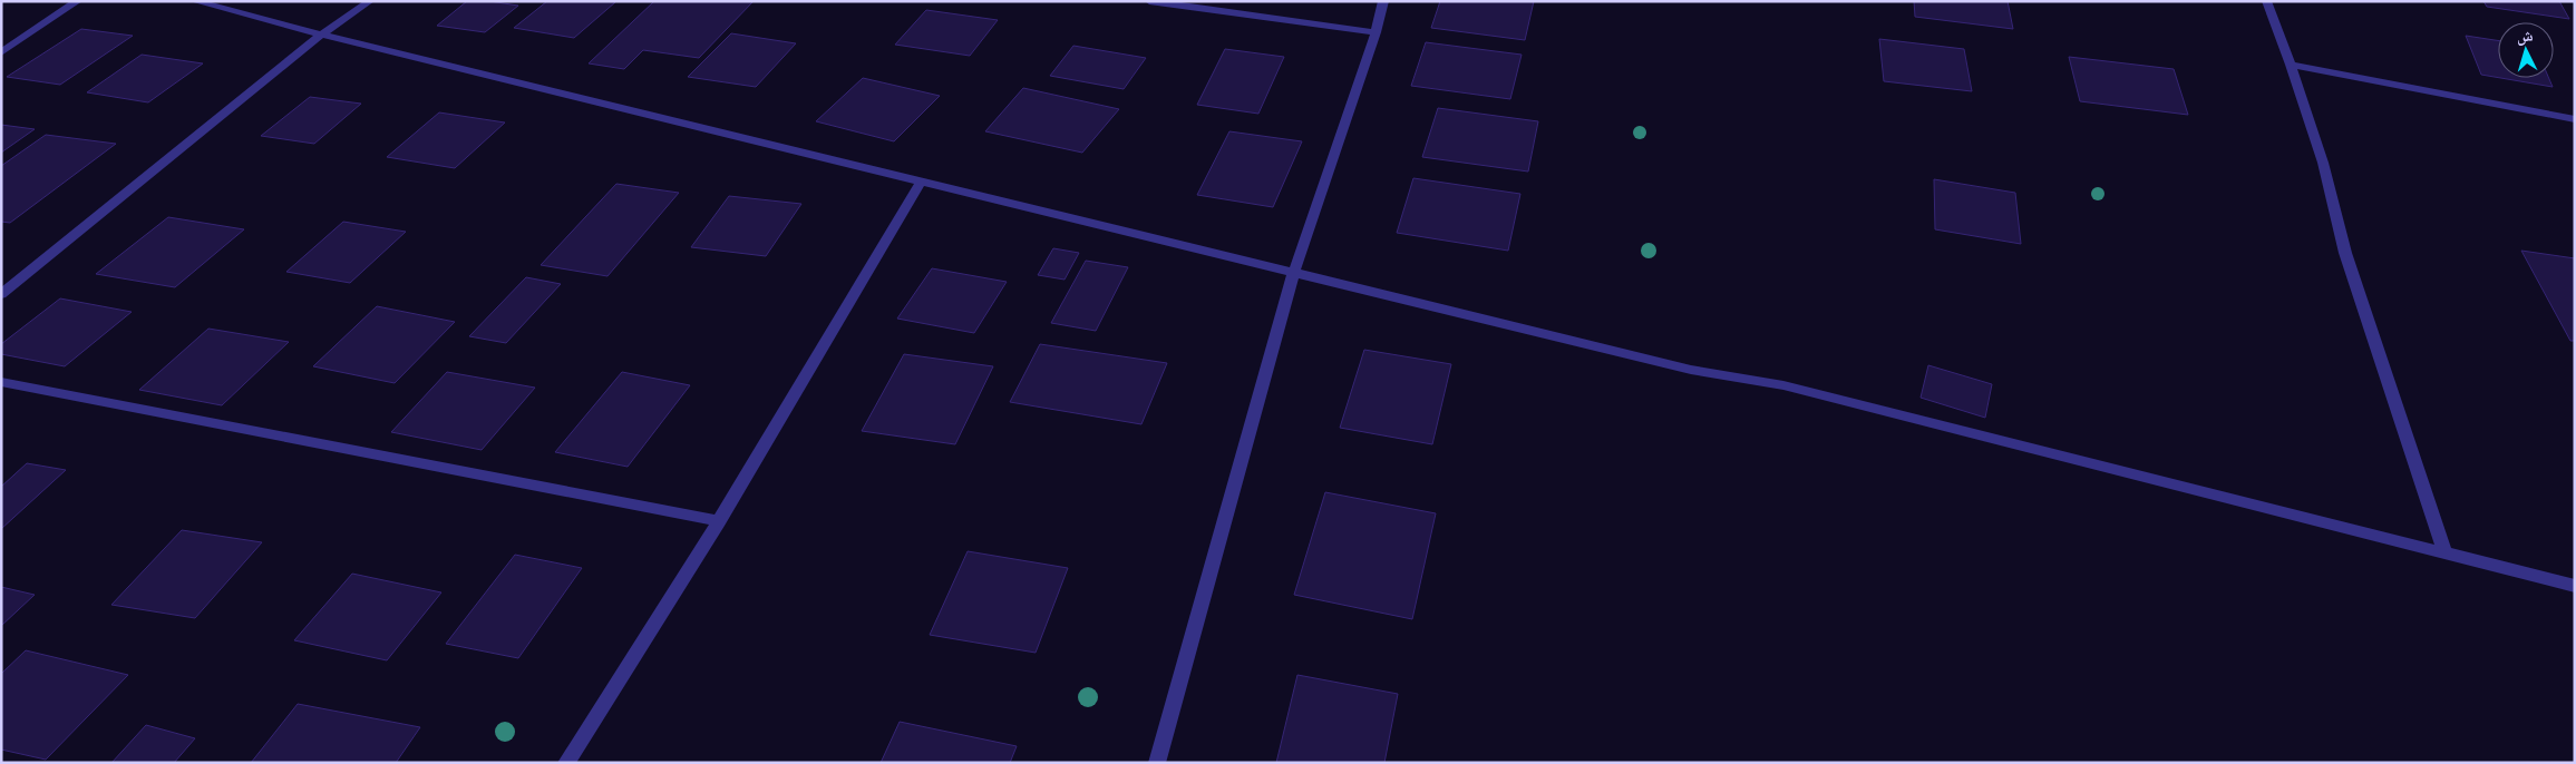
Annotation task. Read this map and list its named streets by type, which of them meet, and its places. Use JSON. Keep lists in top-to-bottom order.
{
  "north": "top"
}
